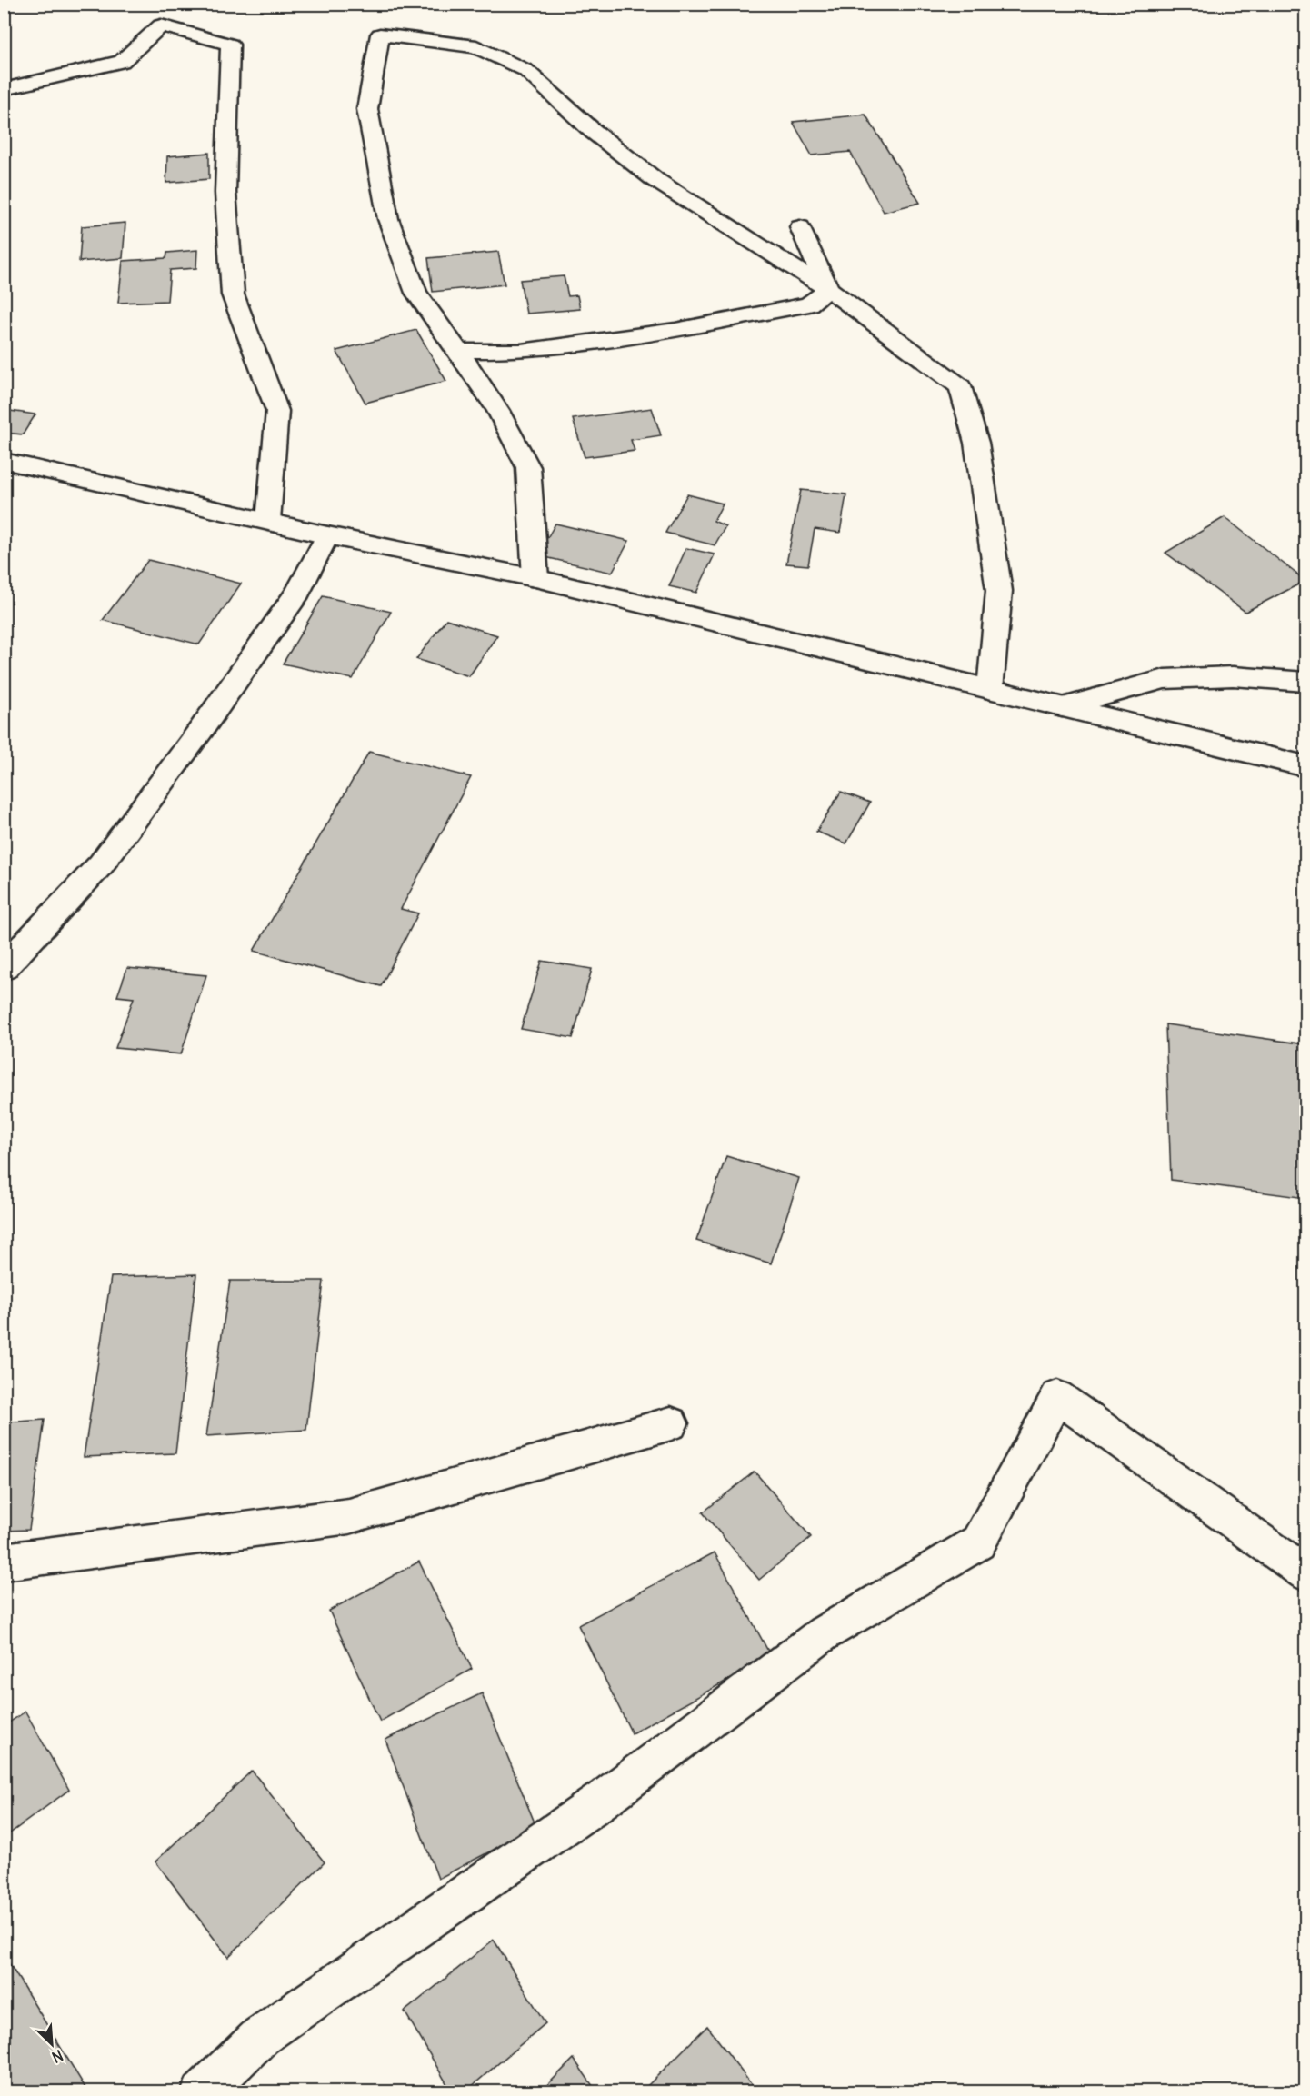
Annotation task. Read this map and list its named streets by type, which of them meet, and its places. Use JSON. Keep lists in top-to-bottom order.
{
  "north": "bottom right"
}
